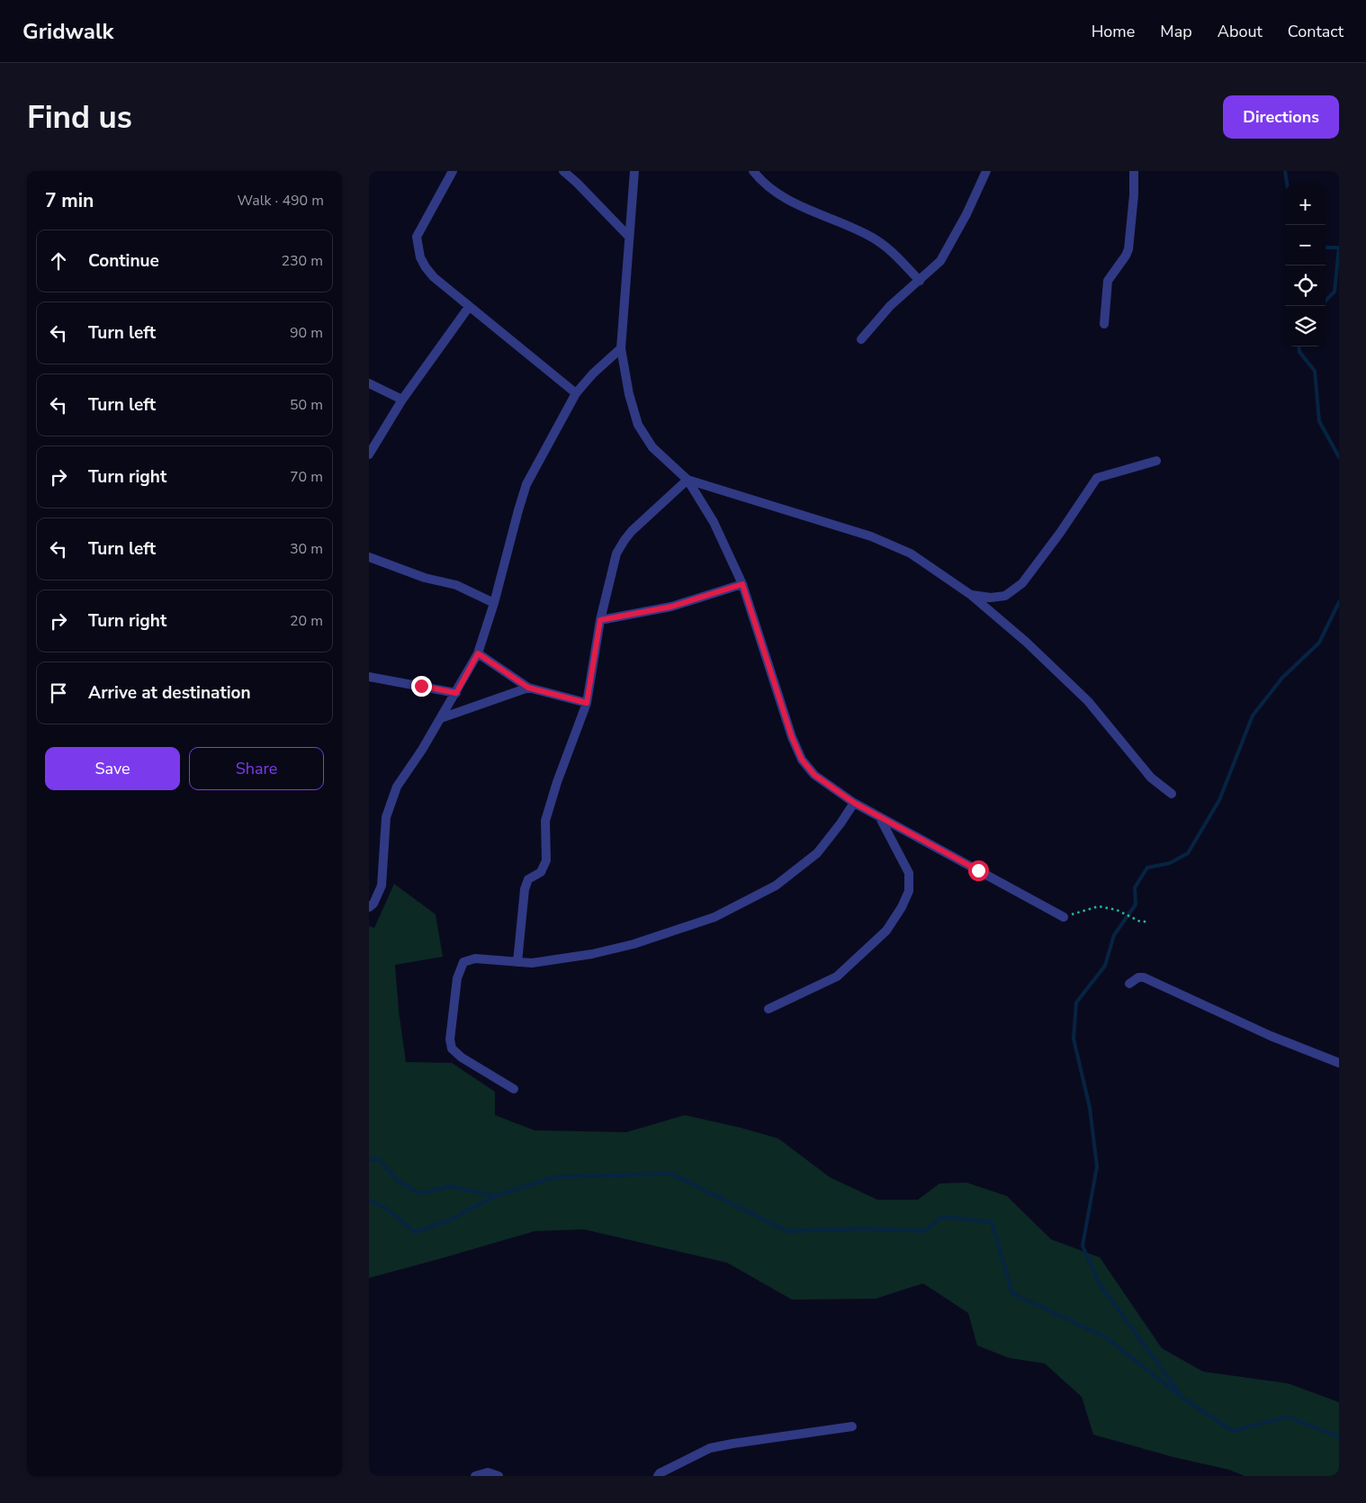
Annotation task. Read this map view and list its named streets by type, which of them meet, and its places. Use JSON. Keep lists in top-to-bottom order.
{
  "page": {
    "header": "Gridwalk",
    "nav": [
      "Home",
      "Map",
      "About",
      "Contact"
    ],
    "buttons": [
      "Directions",
      ["Save", "Share"]
    ],
    "title": "Find us",
    "heading": ["7 min", "Walk · 490 m"],
    "map_buttons": ["+", "−"],
    "list": [
      ["Continue", "230 m"],
      ["Turn left", "90 m"],
      ["Turn left", "50 m"],
      ["Turn right", "70 m"],
      ["Turn left", "30 m"],
      ["Turn right", "20 m"],
      "Arrive at destination"
    ]
  }
}
